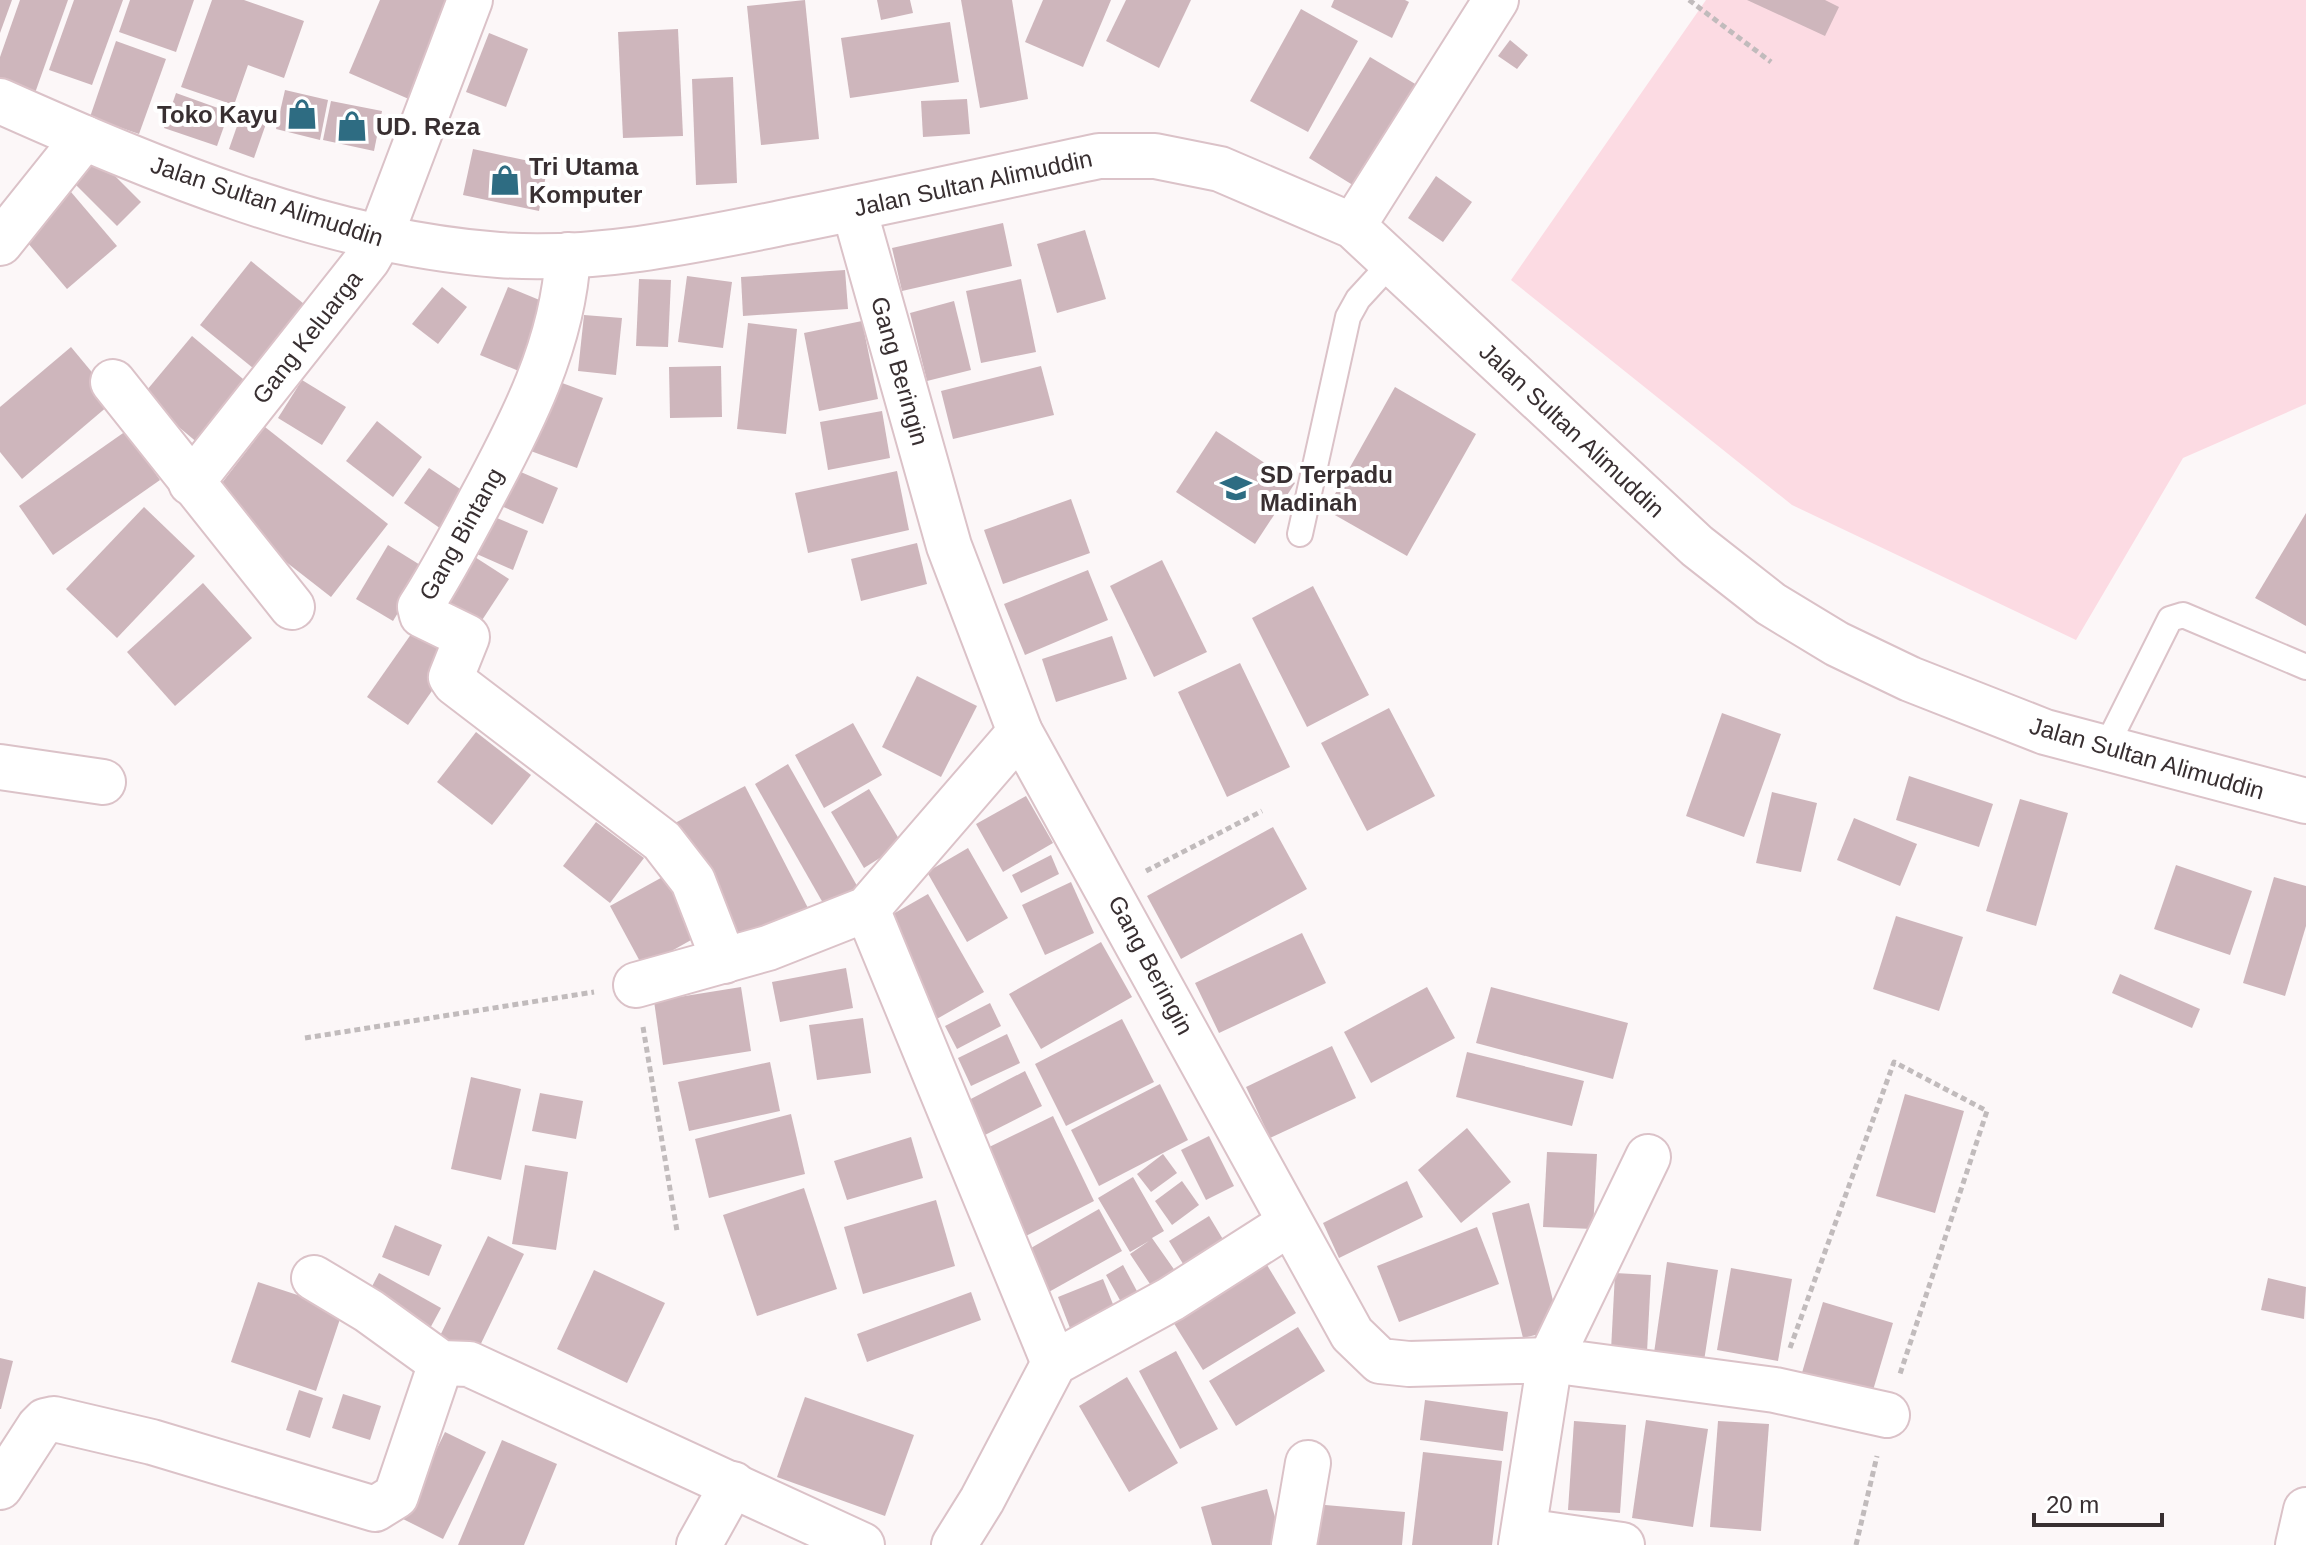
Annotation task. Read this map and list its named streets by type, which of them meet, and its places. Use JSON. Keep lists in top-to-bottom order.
{
  "streets": {
    "street": [
      "Jalan Sultan Alimuddin",
      "Gang Keluarga",
      "Gang Beringin",
      "Gang Bintang"
    ]
  },
  "crossings": [
    ["Jalan Sultan Alimuddin", "Gang Keluarga"],
    ["Jalan Sultan Alimuddin", "Gang Beringin"],
    ["Jalan Sultan Alimuddin", "Gang Bintang"]
  ],
  "places": {
    "shop": ["Toko Kayu", "UD. Reza", "Tri Utama Komputer"],
    "school or university": ["SD Terpadu Madinah"]
  },
  "scale_bar": "20 m"
}
